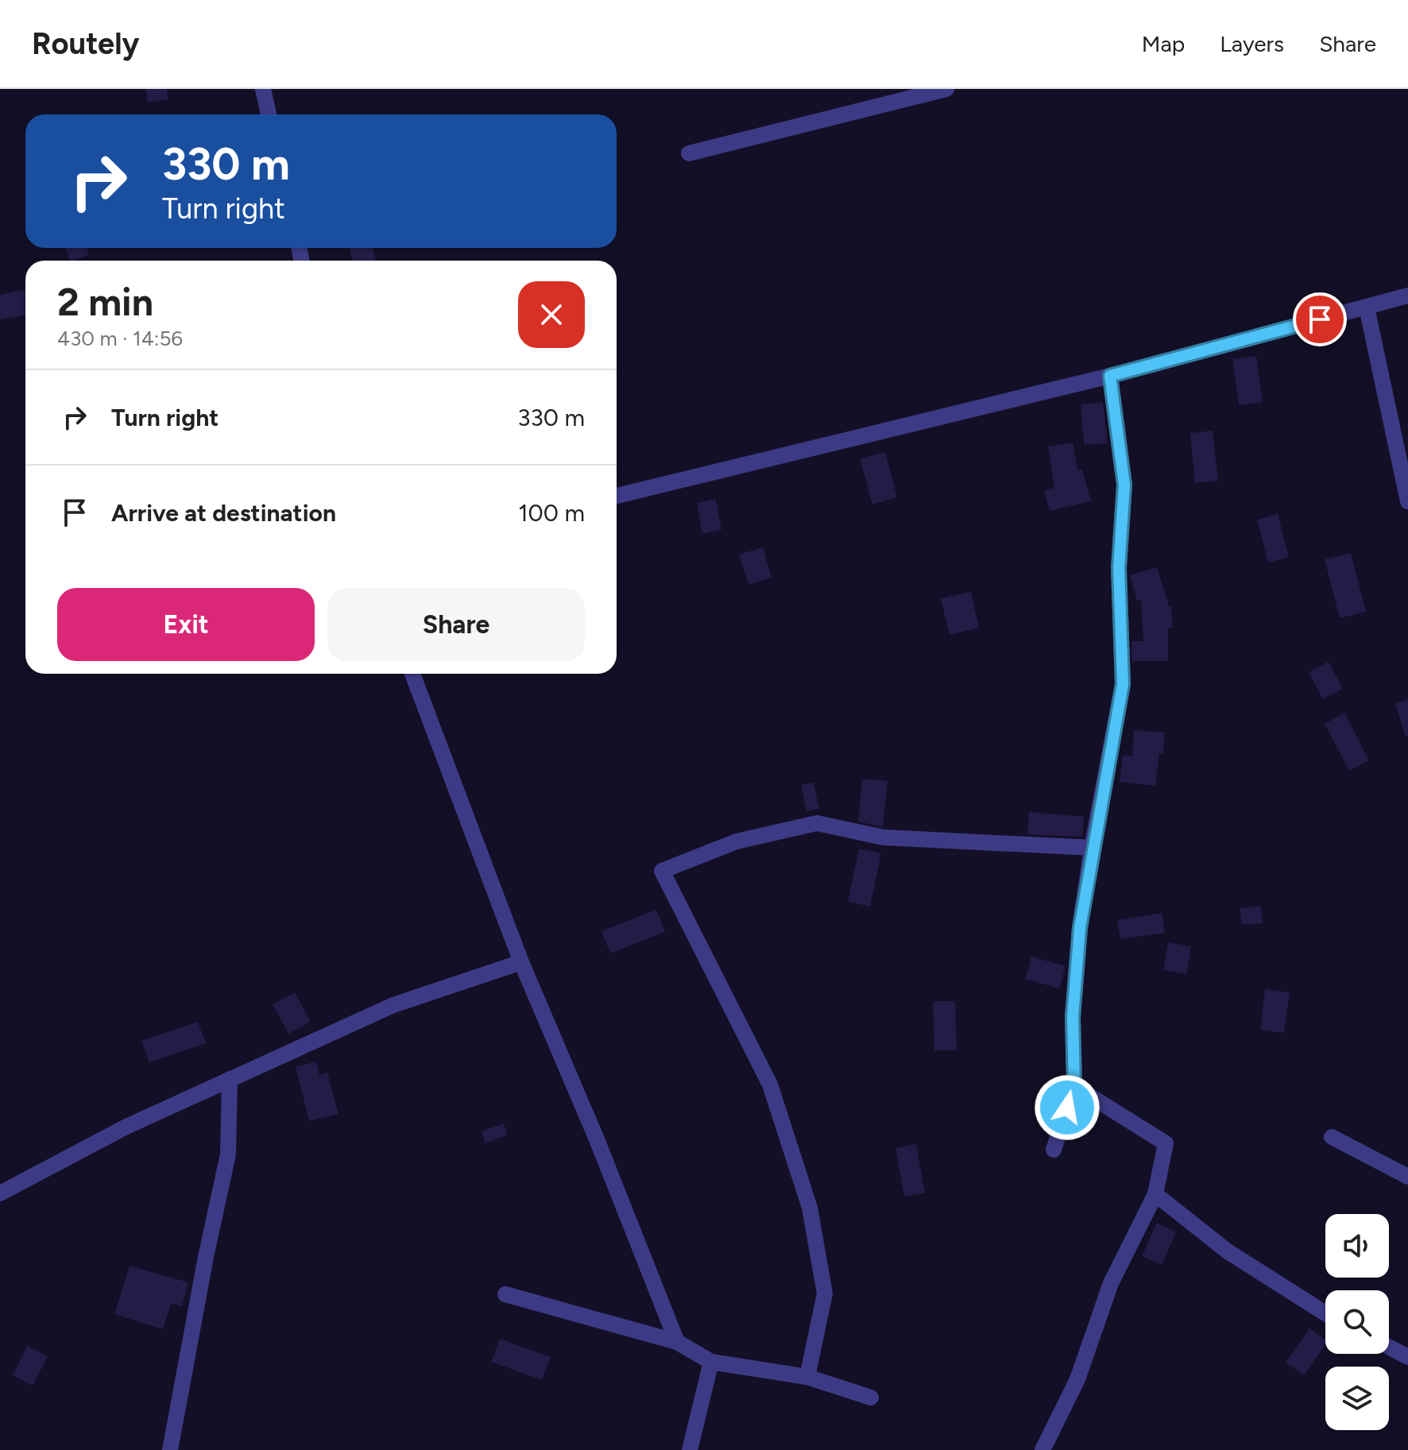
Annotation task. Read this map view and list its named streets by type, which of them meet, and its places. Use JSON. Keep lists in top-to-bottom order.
{
  "page": {
    "header": "Routely",
    "nav": ["Map", "Layers", "Share"],
    "turn": ["330 m", "Turn right"],
    "heading": ["2 min", "430 m · 14:56"],
    "list": [
      {
        "name": "Turn right",
        "value": "330 m"
      },
      {
        "name": "Arrive at destination",
        "value": "100 m"
      }
    ],
    "buttons": ["Exit", "Share"]
  }
}
